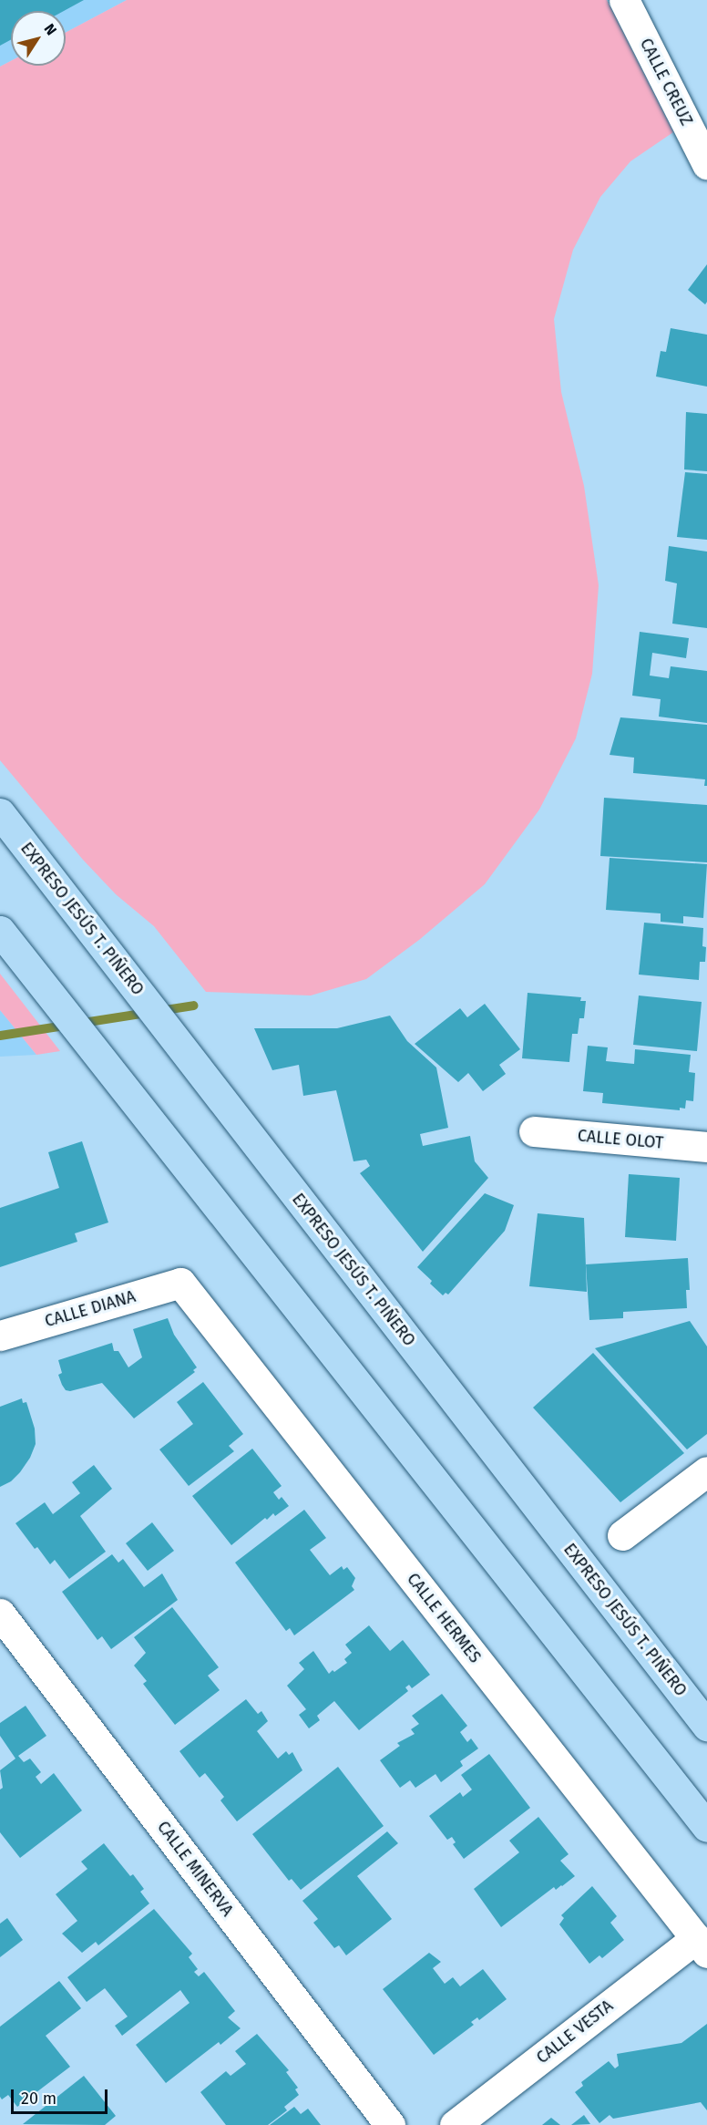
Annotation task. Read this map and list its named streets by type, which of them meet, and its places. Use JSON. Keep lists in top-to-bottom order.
{
  "streets": {
    "highway": ["EXPRESO JESÚS T. PIÑERO"],
    "street": [
      "CALLE CREUZ",
      "CALLE OLOT",
      "CALLE DIANA",
      "CALLE HERMES",
      "CALLE MINERVA",
      "CALLE VESTA"
    ]
  },
  "crossings": [
    ["CALLE DIANA", "CALLE HERMES"],
    ["CALLE HERMES", "CALLE VESTA"]
  ],
  "scale_bar": "20 m",
  "north": "top right"
}
